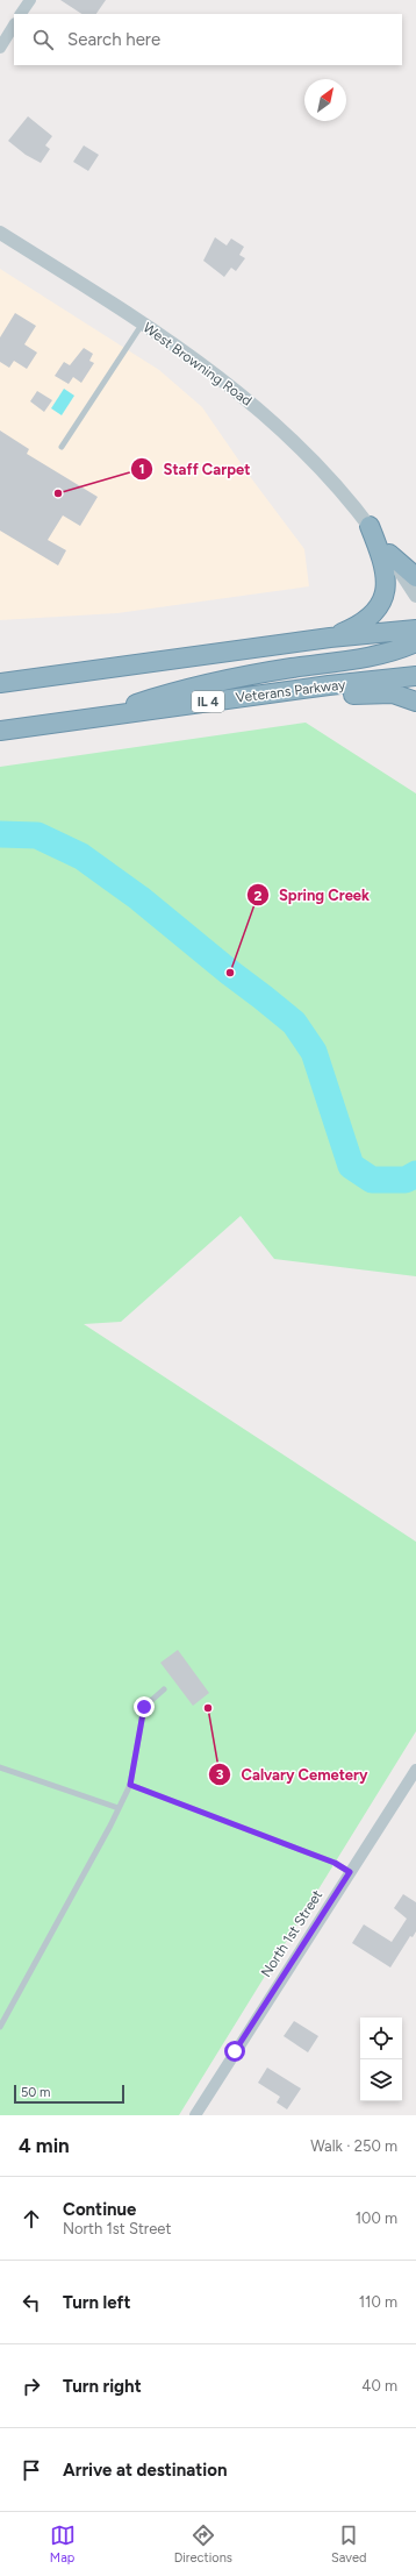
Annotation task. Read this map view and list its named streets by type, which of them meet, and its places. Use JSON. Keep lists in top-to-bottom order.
{
  "streets": {
    "highway": ["Veterans Parkway", "IL 4"],
    "street": ["West Browning Road", "North 1st Street"]
  },
  "places": ["Staff Carpet", "Spring Creek", "Calvary Cemetery"],
  "scale_bar": "50 m",
  "north": "top right",
  "page": {
    "search": "Search here",
    "scale": "50 m",
    "heading": ["4 min", "Walk · 250 m"],
    "list": [
      ["Continue", "North 1st Street", "100 m"],
      ["Turn left", "110 m"],
      ["Turn right", "40 m"],
      "Arrive at destination"
    ],
    "nav": ["Map", "Directions", "Saved"]
  }
}
